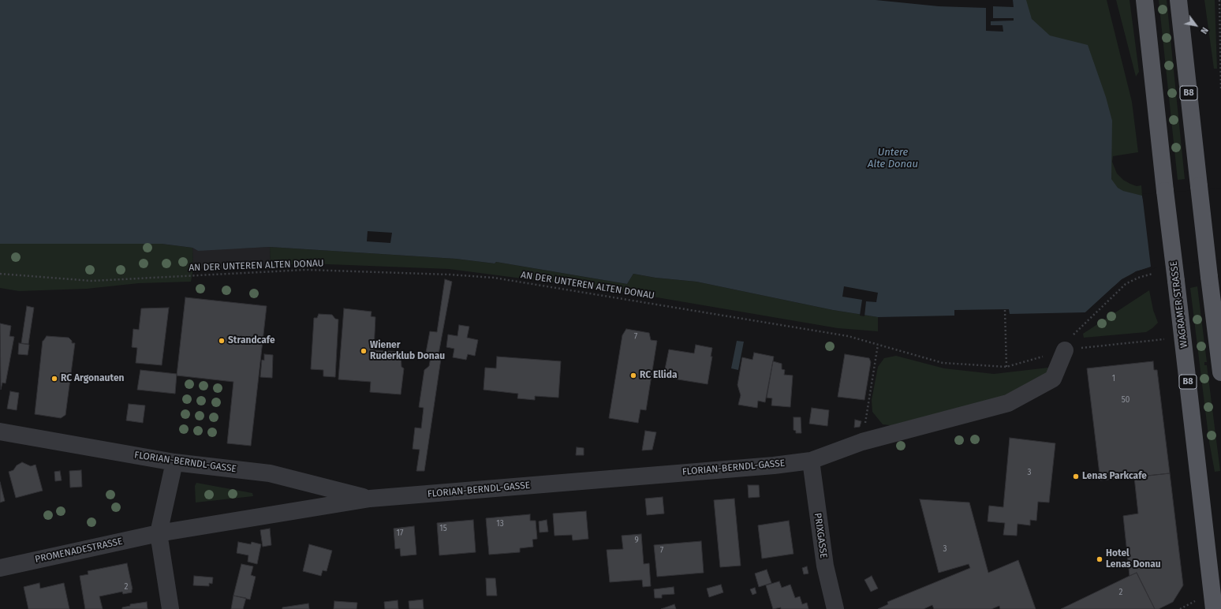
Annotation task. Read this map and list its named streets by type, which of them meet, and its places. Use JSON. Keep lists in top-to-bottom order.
{
  "streets": {
    "main road": ["B8", "WAGRAMER STRASSE"],
    "street": ["FLORIAN-BERNDL-GASSE", "PRIXGASSE", "PROMENADESTRASSE"],
    "path": ["AN DER UNTEREN ALTEN DONAU"]
  },
  "crossings": [
    ["AN DER UNTEREN ALTEN DONAU", "FLORIAN-BERNDL-GASSE"],
    ["FLORIAN-BERNDL-GASSE", "PRIXGASSE"],
    ["FLORIAN-BERNDL-GASSE", "PROMENADESTRASSE"]
  ],
  "water": ["Untere Alte Donau"],
  "places": [
    "Strandcafe",
    "Wiener Ruderklub Donau",
    "RC Ellida",
    "RC Argonauten",
    "Lenas Parkcafe",
    "Hotel Lenas Donau"
  ],
  "house_numbers": [
    "7",
    "1",
    "50",
    "3",
    "13",
    "15",
    "17",
    "9",
    "3",
    "7",
    "2",
    "2"
  ],
  "north": "bottom right"
}
